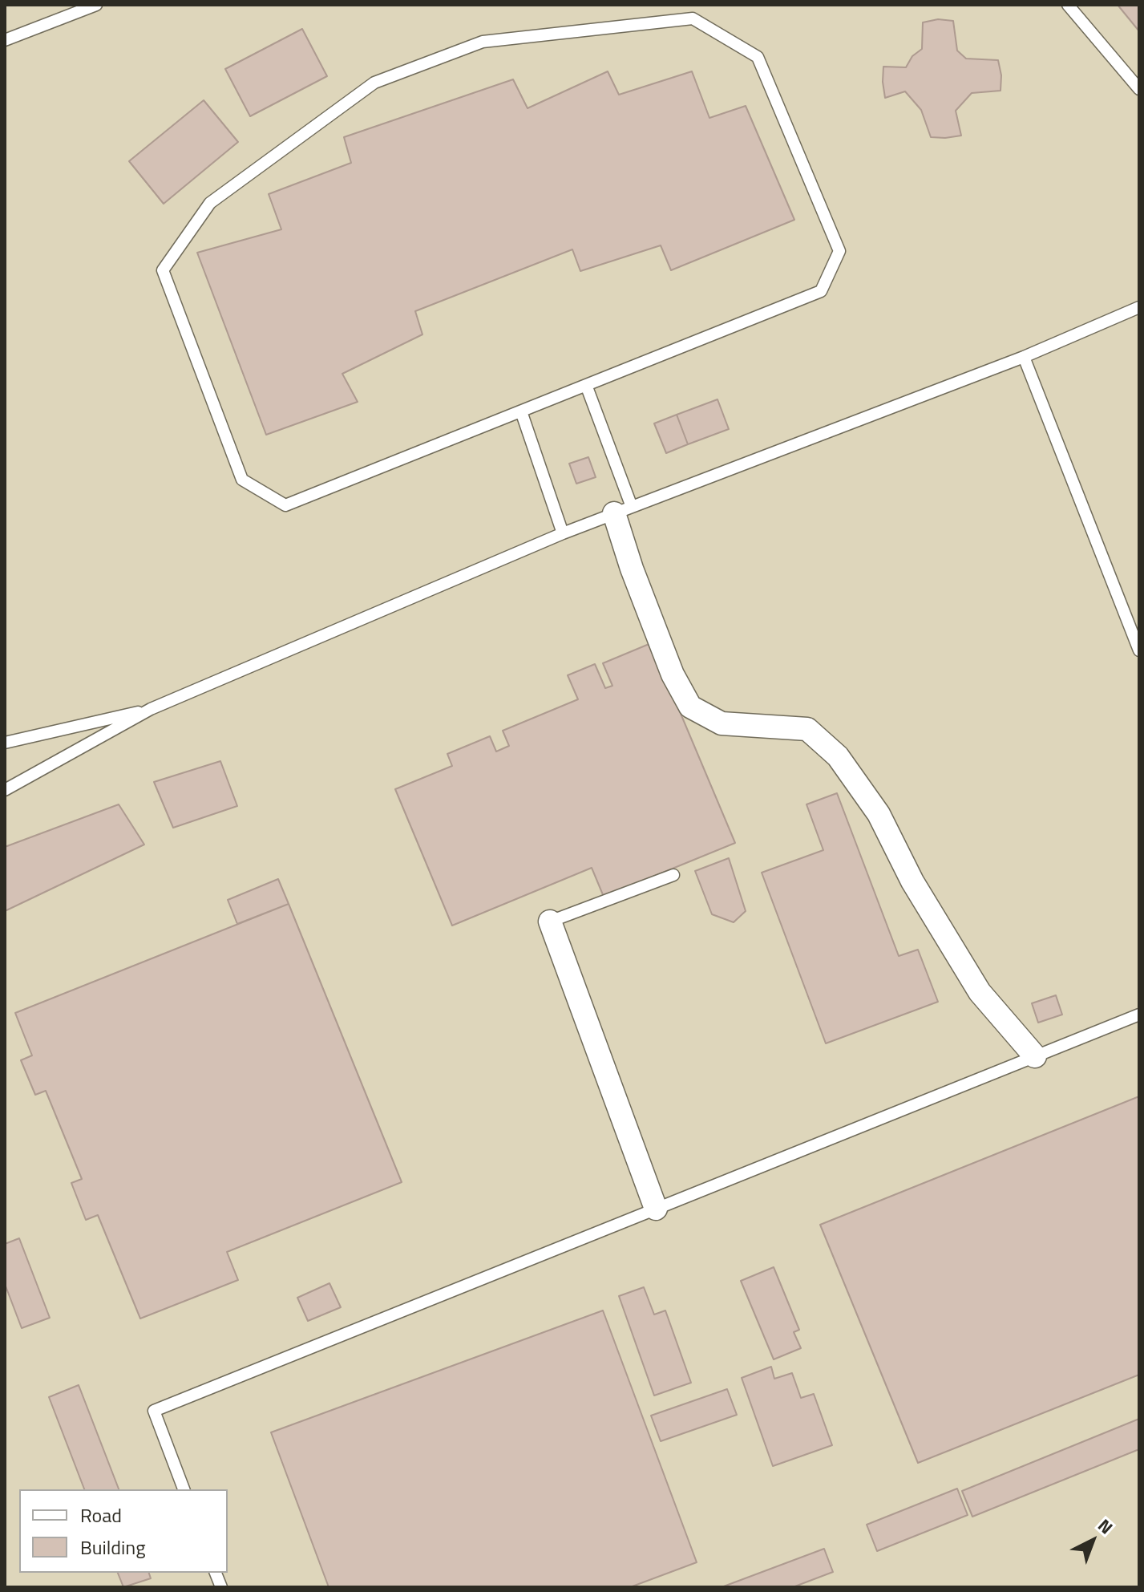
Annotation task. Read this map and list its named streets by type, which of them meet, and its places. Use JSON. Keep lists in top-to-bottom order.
{
  "legend": ["Road", "Building"],
  "north": "top right"
}
